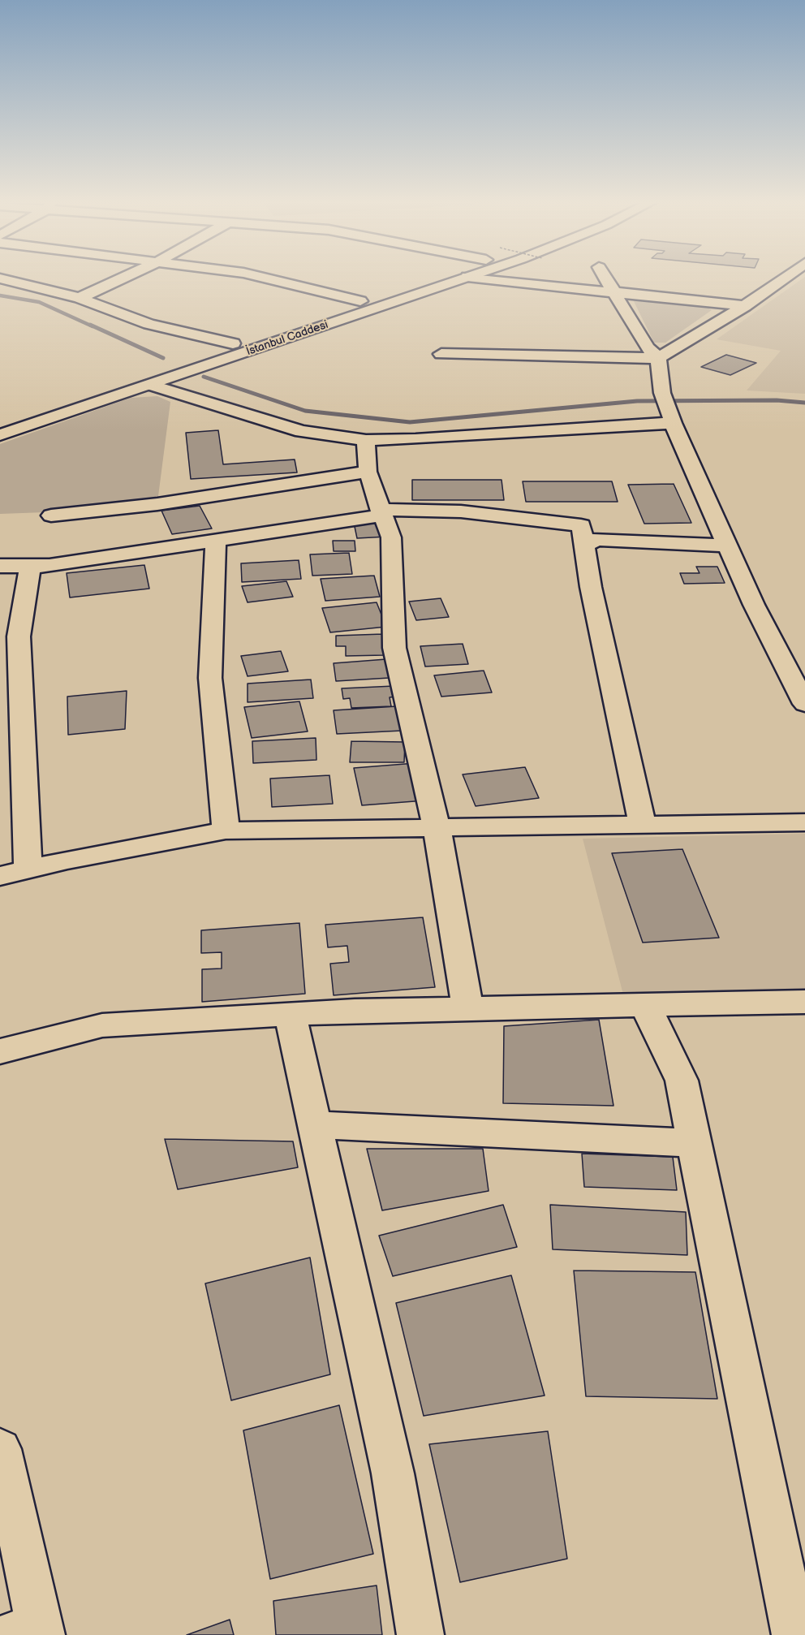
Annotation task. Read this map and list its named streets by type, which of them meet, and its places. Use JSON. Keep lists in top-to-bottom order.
{
  "streets": {
    "street": ["İstanbul Caddesi"]
  }
}
